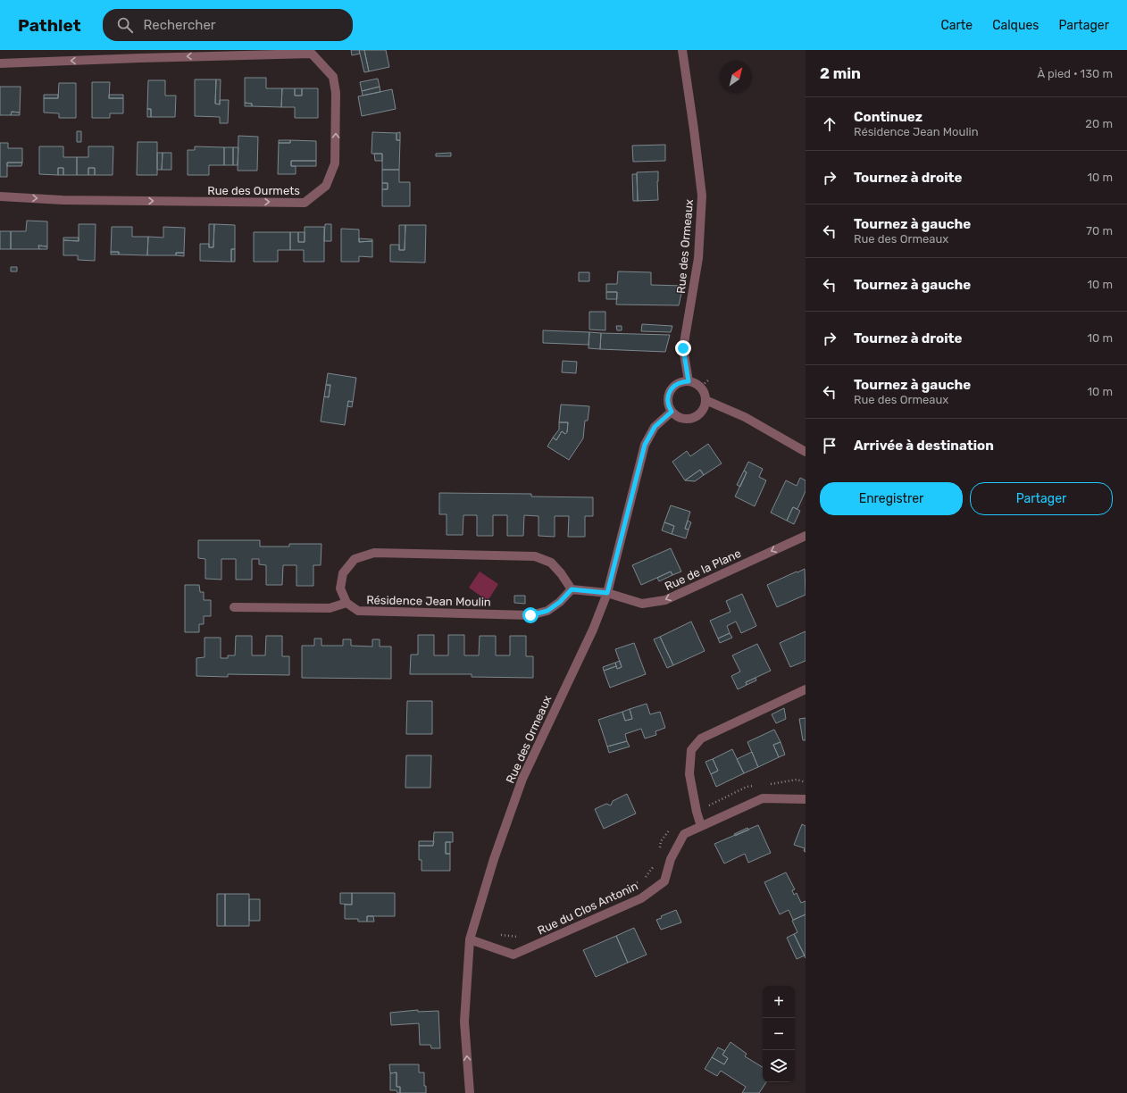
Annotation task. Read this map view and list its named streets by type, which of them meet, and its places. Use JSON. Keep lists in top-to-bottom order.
{
  "streets": {
    "street": [
      "Rue des Ourmets",
      "Rue des Ormeaux",
      "Rue de la Plane",
      "Résidence Jean Moulin",
      "Rue du Clos Antonin"
    ]
  },
  "crossings": [
    ["Rue des Ormeaux", "Rue de la Plane"],
    ["Rue des Ormeaux", "Rue du Clos Antonin"],
    ["Rue de la Plane", "Résidence Jean Moulin"]
  ],
  "one_way": ["Rue de la Plane"],
  "north": "top right",
  "page": {
    "header": "Pathlet",
    "search": "Rechercher",
    "nav": ["Carte", "Calques", "Partager"],
    "heading": ["2 min", "À pied · 130 m"],
    "list": [
      ["Continuez", "Résidence Jean Moulin", "20 m"],
      ["Tournez à droite", "10 m"],
      ["Tournez à gauche", "Rue des Ormeaux", "70 m"],
      ["Tournez à gauche", "10 m"],
      ["Tournez à droite", "10 m"],
      ["Tournez à gauche", "Rue des Ormeaux", "10 m"],
      "Arrivée à destination"
    ],
    "buttons": ["Enregistrer", "Partager"],
    "map_buttons": ["+", "−"]
  }
}
